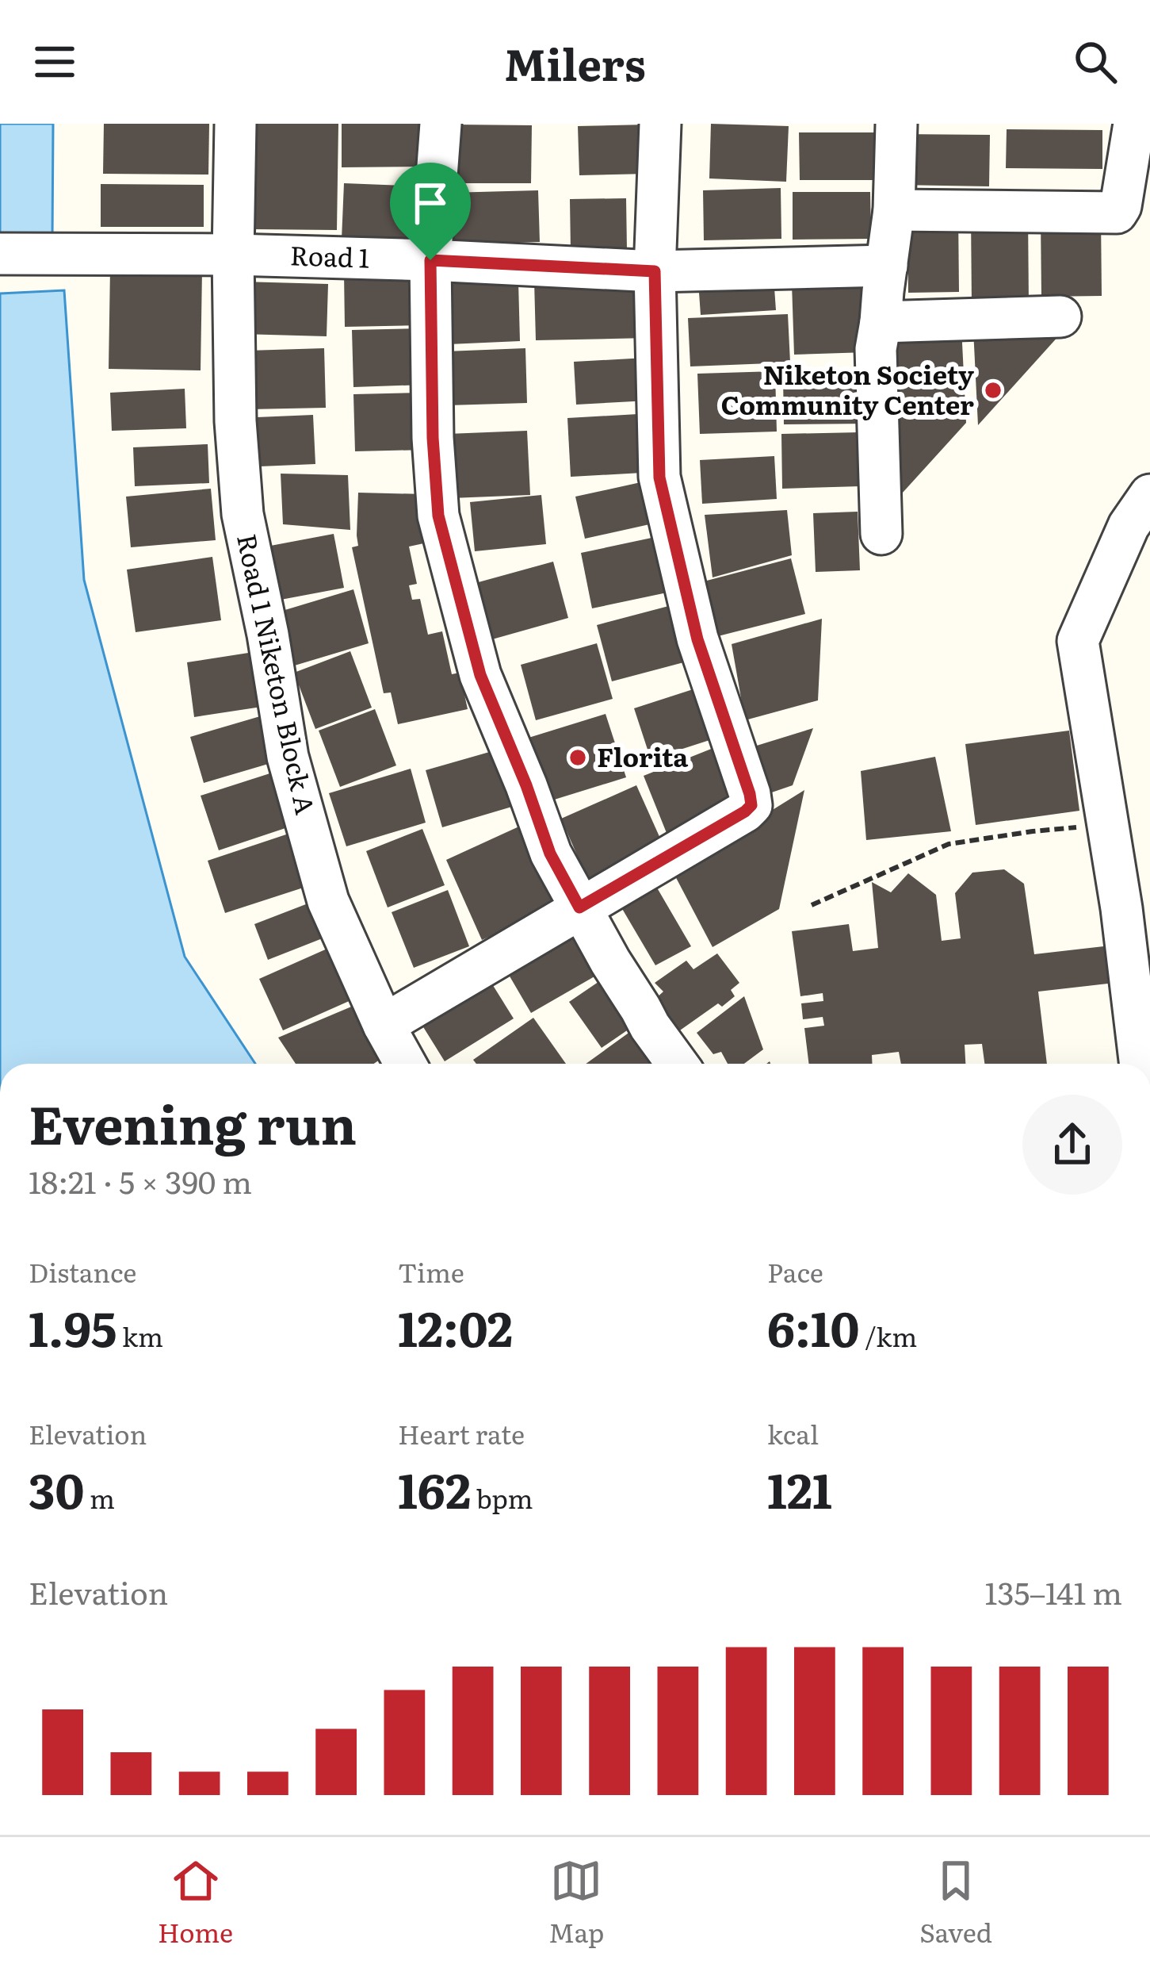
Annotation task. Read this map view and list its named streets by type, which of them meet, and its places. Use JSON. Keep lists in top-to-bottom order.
{
  "streets": {
    "street": ["Road 1", "Road 1 Niketon Block A"]
  },
  "crossings": [
    ["Road 1", "Road 1 Niketon Block A"]
  ],
  "places": ["Niketon Society Community Center", "Florita"],
  "page": {
    "header": "Milers",
    "heading": ["Evening run", "18:21 · 5 × 390 m"],
    "stats": [
      ["Distance", "1.95 km"],
      ["Time", "12:02"],
      ["Pace", "6:10 /km"],
      ["Elevation", "30 m"],
      ["Heart rate", "162 bpm"],
      ["kcal", "121"]
    ],
    "chart": ["Elevation", "135–141 m"],
    "tabs": ["Home", "Map", "Saved"]
  }
}
